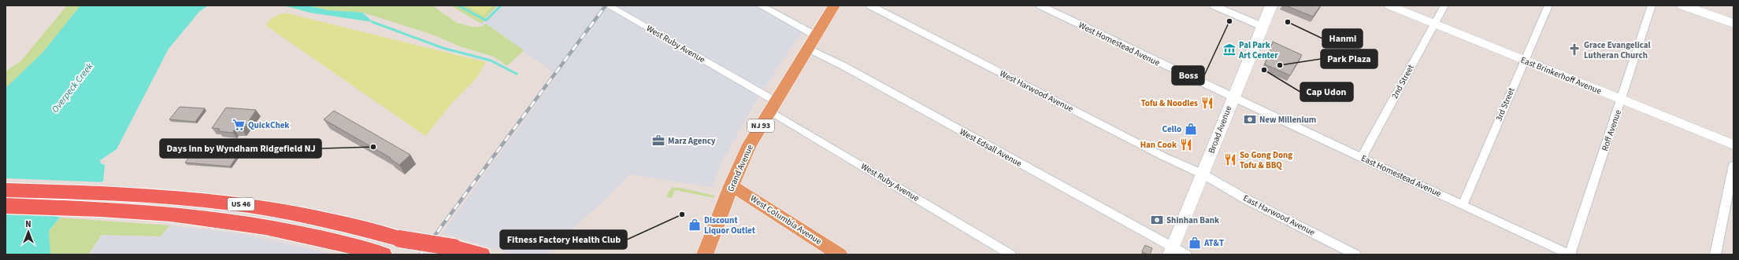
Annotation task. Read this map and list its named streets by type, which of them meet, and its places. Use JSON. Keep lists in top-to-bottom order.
{
  "streets": {
    "highway": ["US 46"],
    "main road": [
      "NJ 93",
      "Broad Avenue",
      "Grand Avenue",
      "West Columbia Avenue"
    ],
    "street": [
      "West Ruby Avenue",
      "West Homestead Avenue",
      "East Brinkerhoff Avenue",
      "2nd Street",
      "West Harwood Avenue",
      "3rd Street",
      "Roff Avenue",
      "West Edsall Avenue",
      "East Homestead Avenue",
      "East Harwood Avenue"
    ]
  },
  "crossings": [
    ["West Ruby Avenue", "Grand Avenue"],
    ["West Homestead Avenue", "Broad Avenue"],
    ["West Homestead Avenue", "East Homestead Avenue"],
    ["East Brinkerhoff Avenue", "2nd Street"],
    ["East Brinkerhoff Avenue", "3rd Street"],
    ["East Brinkerhoff Avenue", "Roff Avenue"],
    ["2nd Street", "East Homestead Avenue"],
    ["West Harwood Avenue", "Broad Avenue"],
    ["West Harwood Avenue", "East Harwood Avenue"],
    ["3rd Street", "East Homestead Avenue"],
    ["Broad Avenue", "West Edsall Avenue"],
    ["Broad Avenue", "East Homestead Avenue"],
    ["Broad Avenue", "East Harwood Avenue"],
    ["Roff Avenue", "East Homestead Avenue"],
    ["West Edsall Avenue", "Grand Avenue"],
    ["Grand Avenue", "West Columbia Avenue"]
  ],
  "water": ["Overpeck Creek"],
  "places": {
    "other": [
      "Boss",
      "Hanmi",
      "Park Plaza",
      "Cap Udon",
      "Days Inn by Wyndham Ridgefield NJ",
      "Fitness Factory Health Club"
    ],
    "museum": ["Pal Park Art Center"],
    "church": ["Grace Evangelical Lutheran Church"],
    "restaurant": ["Tofu & Noodles", "Han Cook", "So Gong Dong Tofu & BBQ"],
    "bank": ["New Millenium", "Shinhan Bank"],
    "supermarket": ["QuickChek"],
    "shop": ["Cello", "Discount Liquor Outlet", "AT&T"],
    "office": ["Marz Agency"]
  },
  "north": "top"
}
